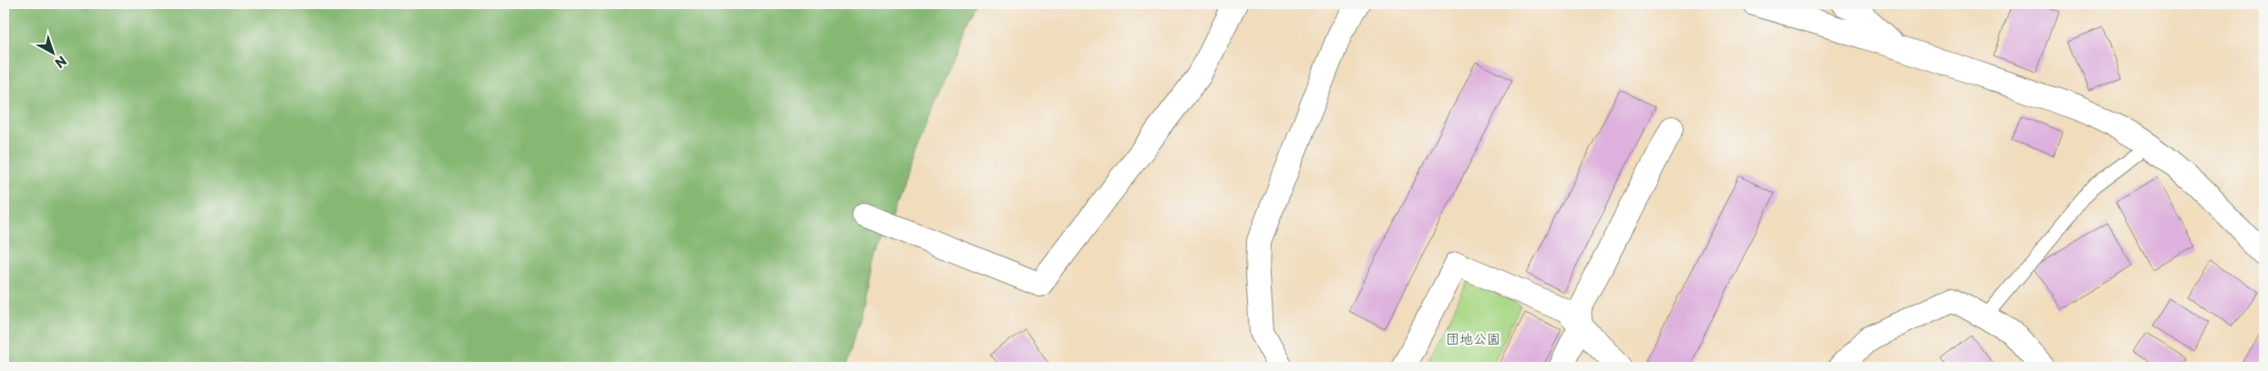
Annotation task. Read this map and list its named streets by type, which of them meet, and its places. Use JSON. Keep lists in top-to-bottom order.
{
  "parks": ["団地公園"],
  "north": "bottom right"
}
